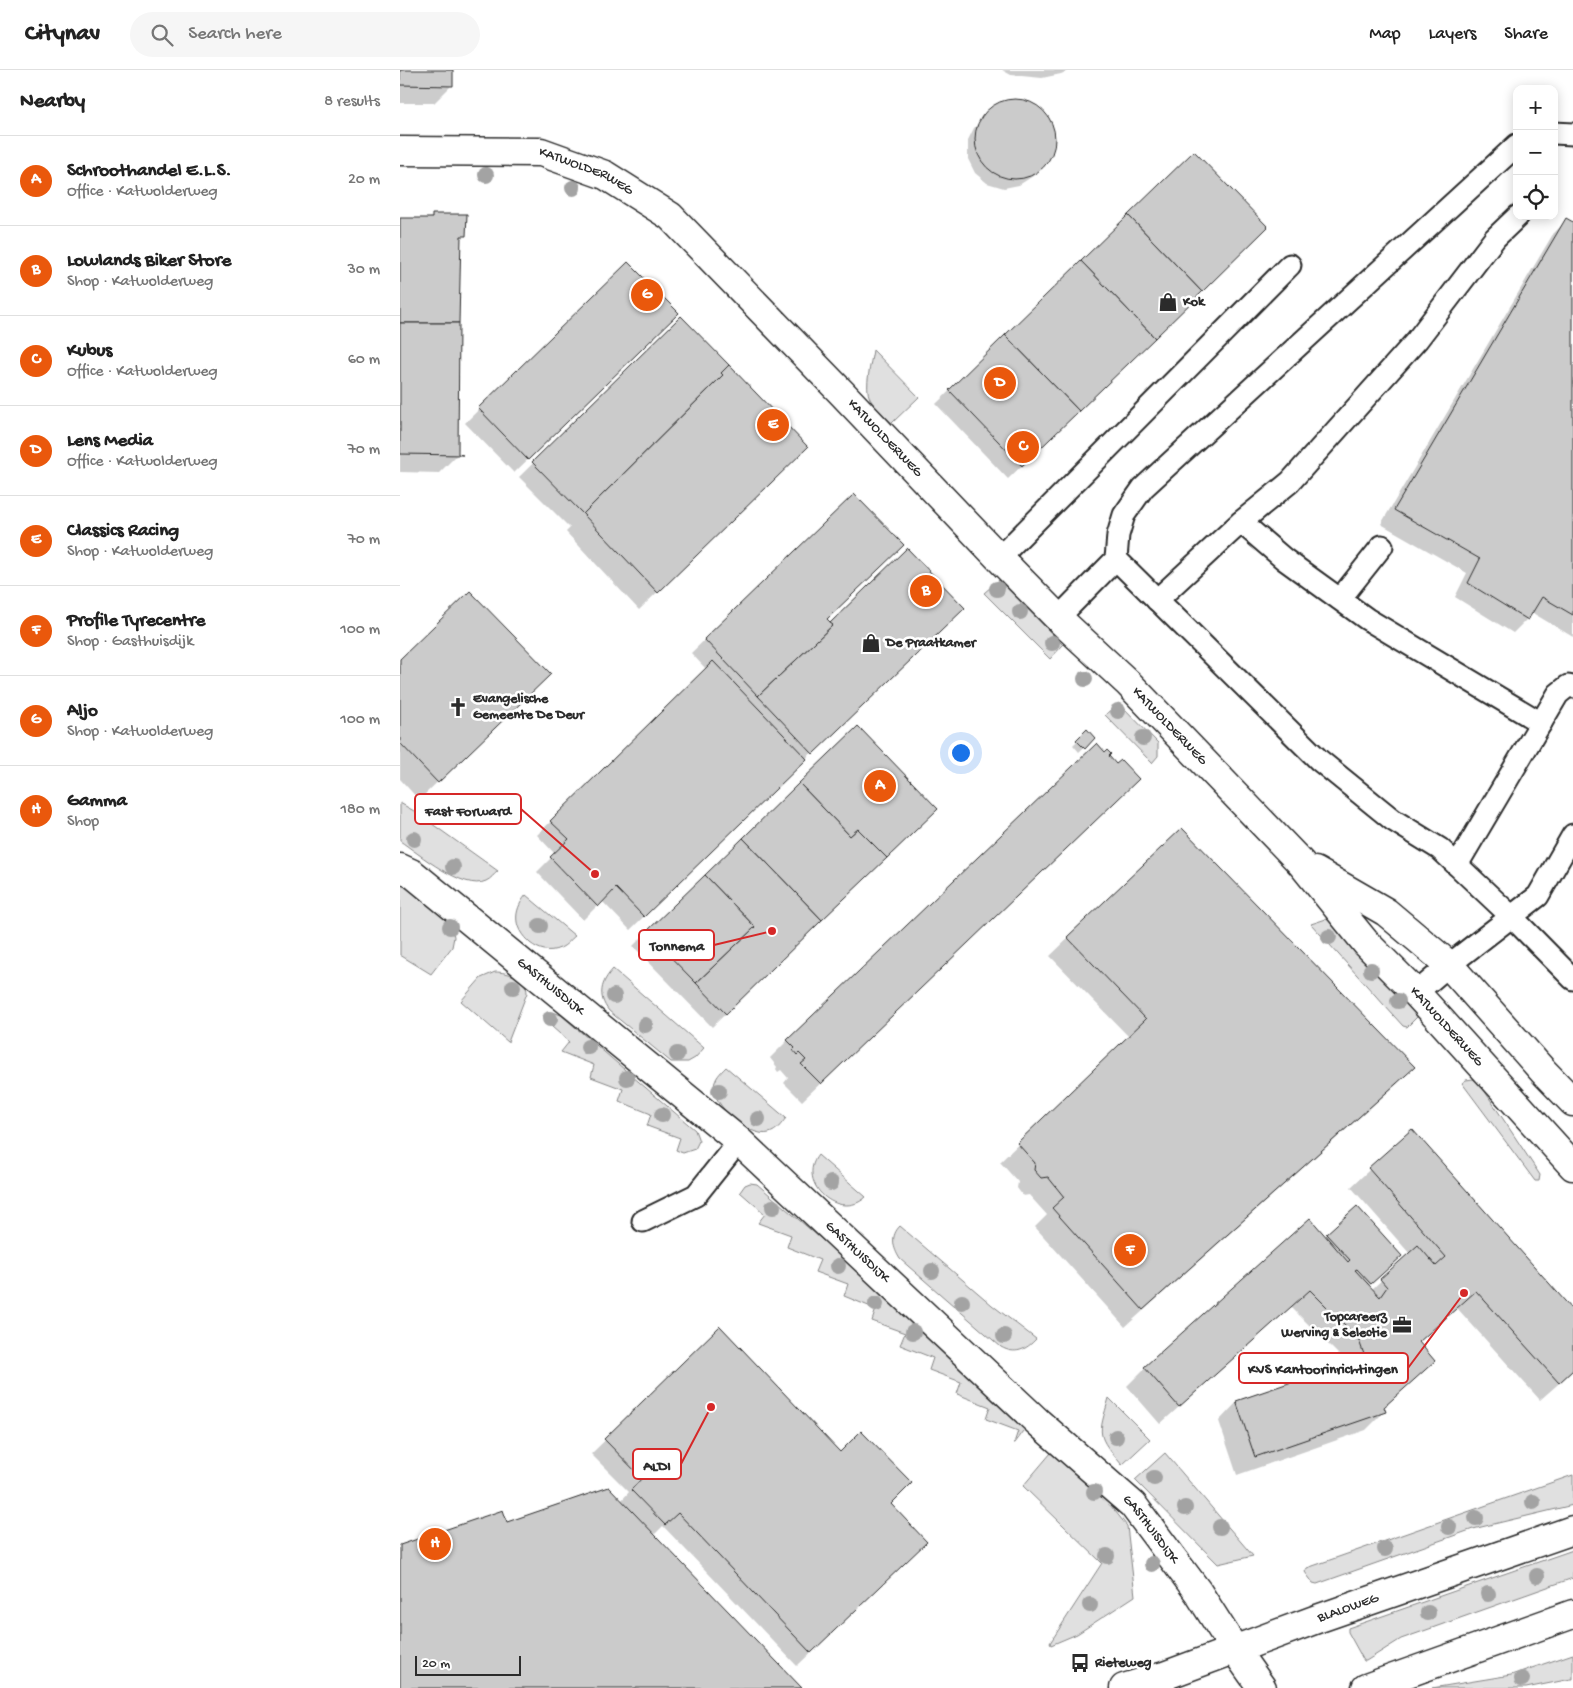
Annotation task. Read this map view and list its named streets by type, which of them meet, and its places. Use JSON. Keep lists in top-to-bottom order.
{
  "streets": {
    "street": ["KATWOLDERWEG", "GASTHUISDIJK", "BLALOWEG"]
  },
  "crossings": [
    ["GASTHUISDIJK", "BLALOWEG"]
  ],
  "places": {
    "shop": ["Kok", "De Praatkamer"],
    "church": ["Evangelische Gemeente De Deur"],
    "other": [
      "Fast Forward",
      "Tonnema",
      "KVS Kantoorinrichtingen",
      "ALDI"
    ],
    "office": ["Topcareerz Werving & Selectie"],
    "bus stop": ["Rieteweg"]
  },
  "scale_bar": "20 m",
  "page": {
    "header": "Citynav",
    "search": "Search here",
    "nav": ["Map", "Layers", "Share"],
    "heading": ["Nearby", "8 results"],
    "map_buttons": ["+", "−"],
    "list": [
      {
        "mark": "A",
        "name": "Schroothandel E.L.S.",
        "note": "Office · Katwolderweg",
        "value": "20 m"
      },
      {
        "mark": "B",
        "name": "Lowlands Biker Store",
        "note": "Shop · Katwolderweg",
        "value": "30 m"
      },
      {
        "mark": "C",
        "name": "Kubus",
        "note": "Office · Katwolderweg",
        "value": "60 m"
      },
      {
        "mark": "D",
        "name": "Lens Media",
        "note": "Office · Katwolderweg",
        "value": "70 m"
      },
      {
        "mark": "E",
        "name": "Classics Racing",
        "note": "Shop · Katwolderweg",
        "value": "70 m"
      },
      {
        "mark": "F",
        "name": "Profile Tyrecentre",
        "note": "Shop · Gasthuisdijk",
        "value": "100 m"
      },
      {
        "mark": "G",
        "name": "Aljo",
        "note": "Shop · Katwolderweg",
        "value": "100 m"
      },
      {
        "mark": "H",
        "name": "Gamma",
        "note": "Shop",
        "value": "180 m"
      }
    ],
    "pins": [
      "G",
      "D",
      "E",
      "C",
      "B",
      "A",
      "F",
      "H"
    ],
    "scale": "20 m"
  }
}
